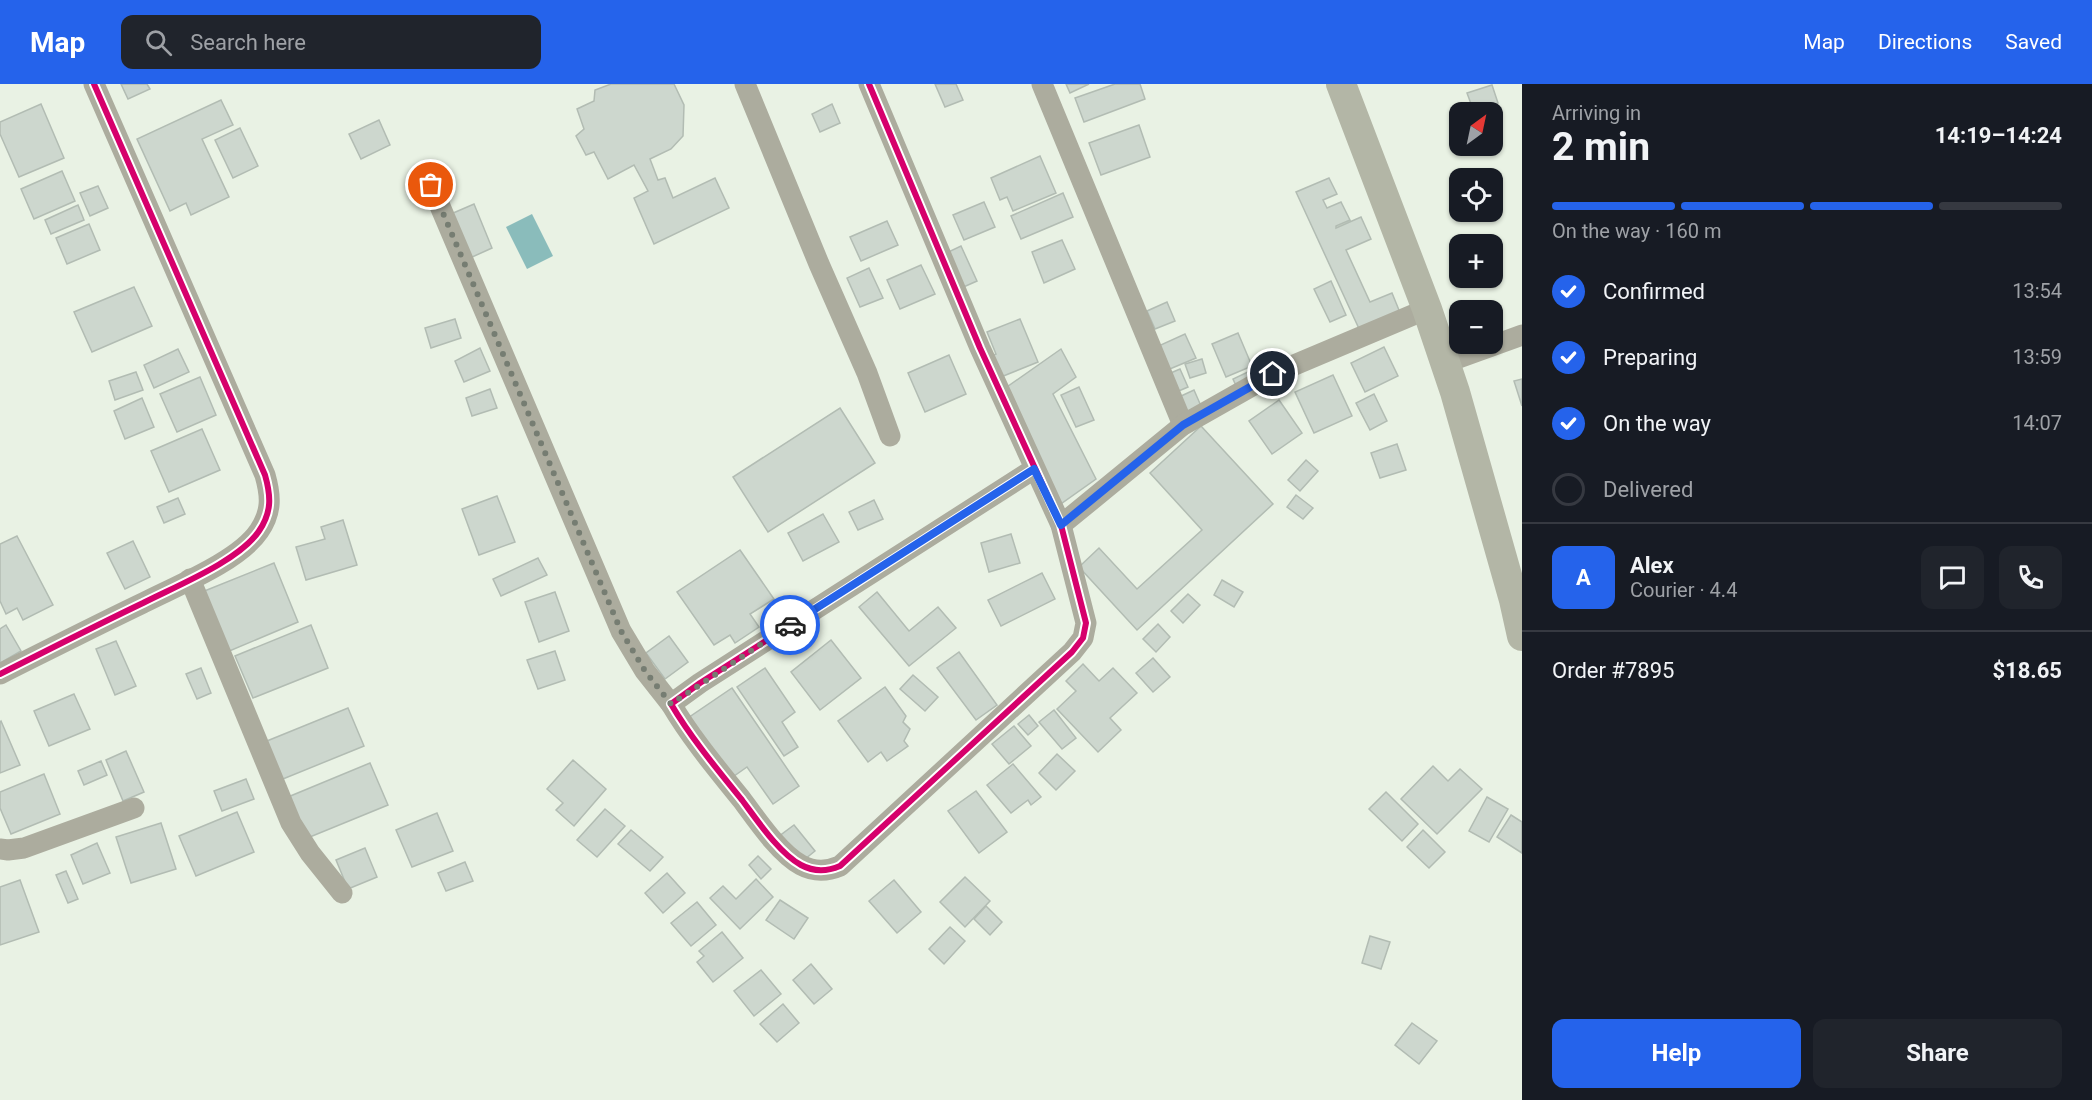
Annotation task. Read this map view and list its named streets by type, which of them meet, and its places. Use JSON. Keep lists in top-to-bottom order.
{
  "north": "top right",
  "page": {
    "header": "Map",
    "search": "Search here",
    "nav": ["Map", "Directions", "Saved"],
    "heading": ["2 min", "Arriving in", "14:19–14:24"],
    "panel": [
      "Alex",
      "Courier · 4.4",
      "Order #7895",
      "$18.65"
    ],
    "map_buttons": ["+", "−"],
    "bar": "On the way · 160 m",
    "list": [
      ["Confirmed", "13:54"],
      ["Preparing", "13:59"],
      ["On the way", "14:07"],
      "Delivered"
    ],
    "round": "A",
    "buttons": ["Help", "Share"]
  }
}
